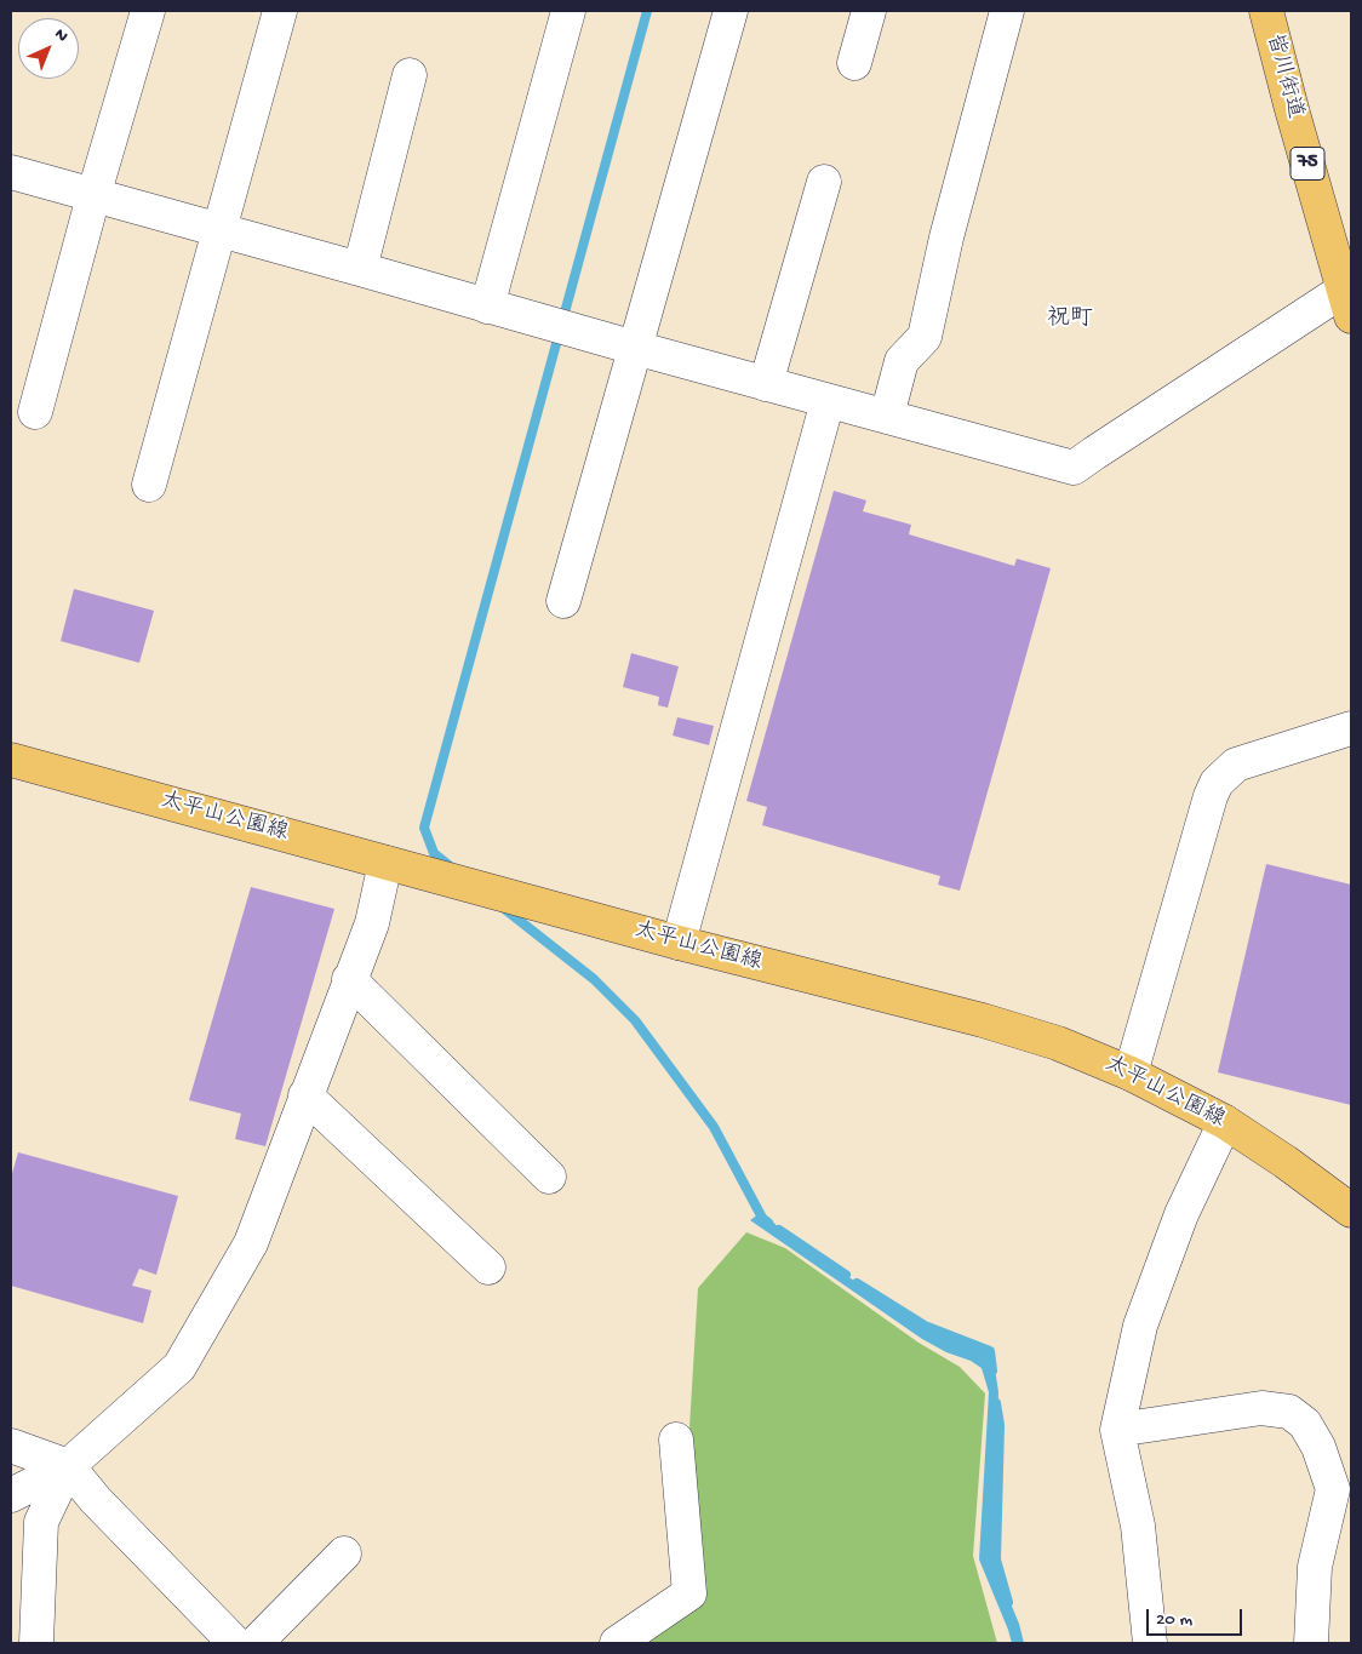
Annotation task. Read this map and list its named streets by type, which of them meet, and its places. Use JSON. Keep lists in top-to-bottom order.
{
  "streets": {
    "main road": ["皆川街道", "75", "太平山公園線"]
  },
  "districts": ["祝町"],
  "scale_bar": "20 m",
  "north": "top right"
}
